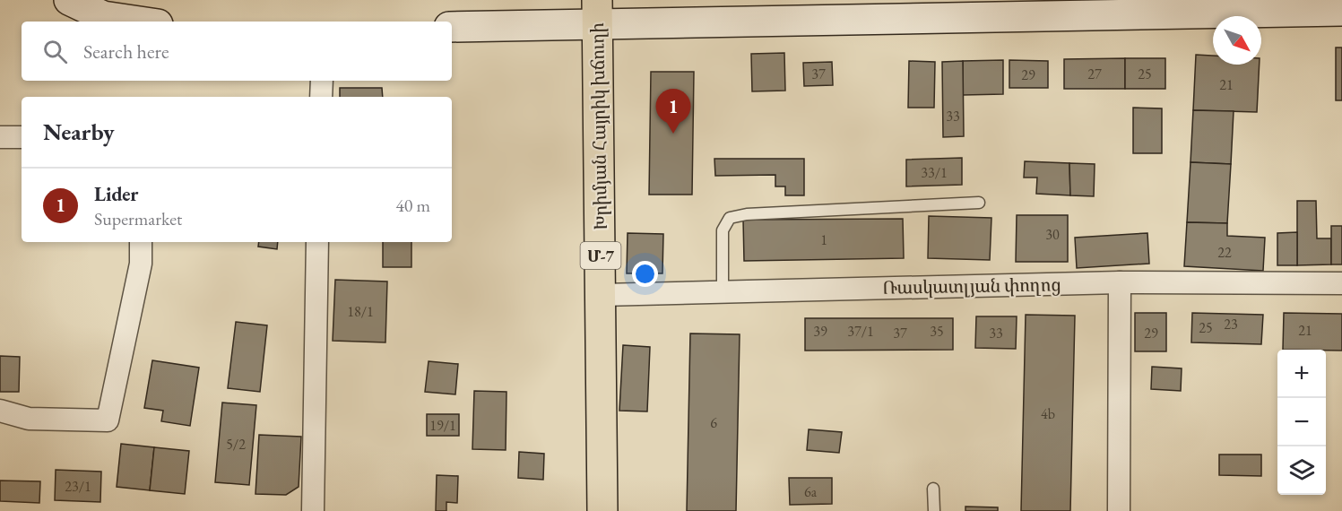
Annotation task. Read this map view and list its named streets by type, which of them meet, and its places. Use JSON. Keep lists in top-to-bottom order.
{
  "streets": {
    "highway": ["Խրիմյան Հայրիկ խճուղի", "Մ-7"],
    "street": ["Ռասկատլյան փողոց"]
  },
  "crossings": [
    ["Խրիմյան Հայրիկ խճուղի", "Ռասկատլյան փողոց"]
  ],
  "house_numbers": [
    "37",
    "27",
    "25",
    "29",
    "21",
    "33",
    "33/1",
    "30",
    "1",
    "22",
    "18/1",
    "23",
    "25",
    "21",
    "39",
    "37/1",
    "35",
    "37",
    "33",
    "29",
    "4b",
    "6",
    "19/1",
    "5/2",
    "23/1",
    "6a"
  ],
  "north": "bottom right",
  "page": {
    "search": "Search here",
    "pins": "1",
    "heading": "Nearby",
    "list": [
      {
        "mark": "1",
        "name": "Lider",
        "note": "Supermarket",
        "value": "40 m"
      }
    ],
    "map_buttons": ["+", "−"]
  }
}
